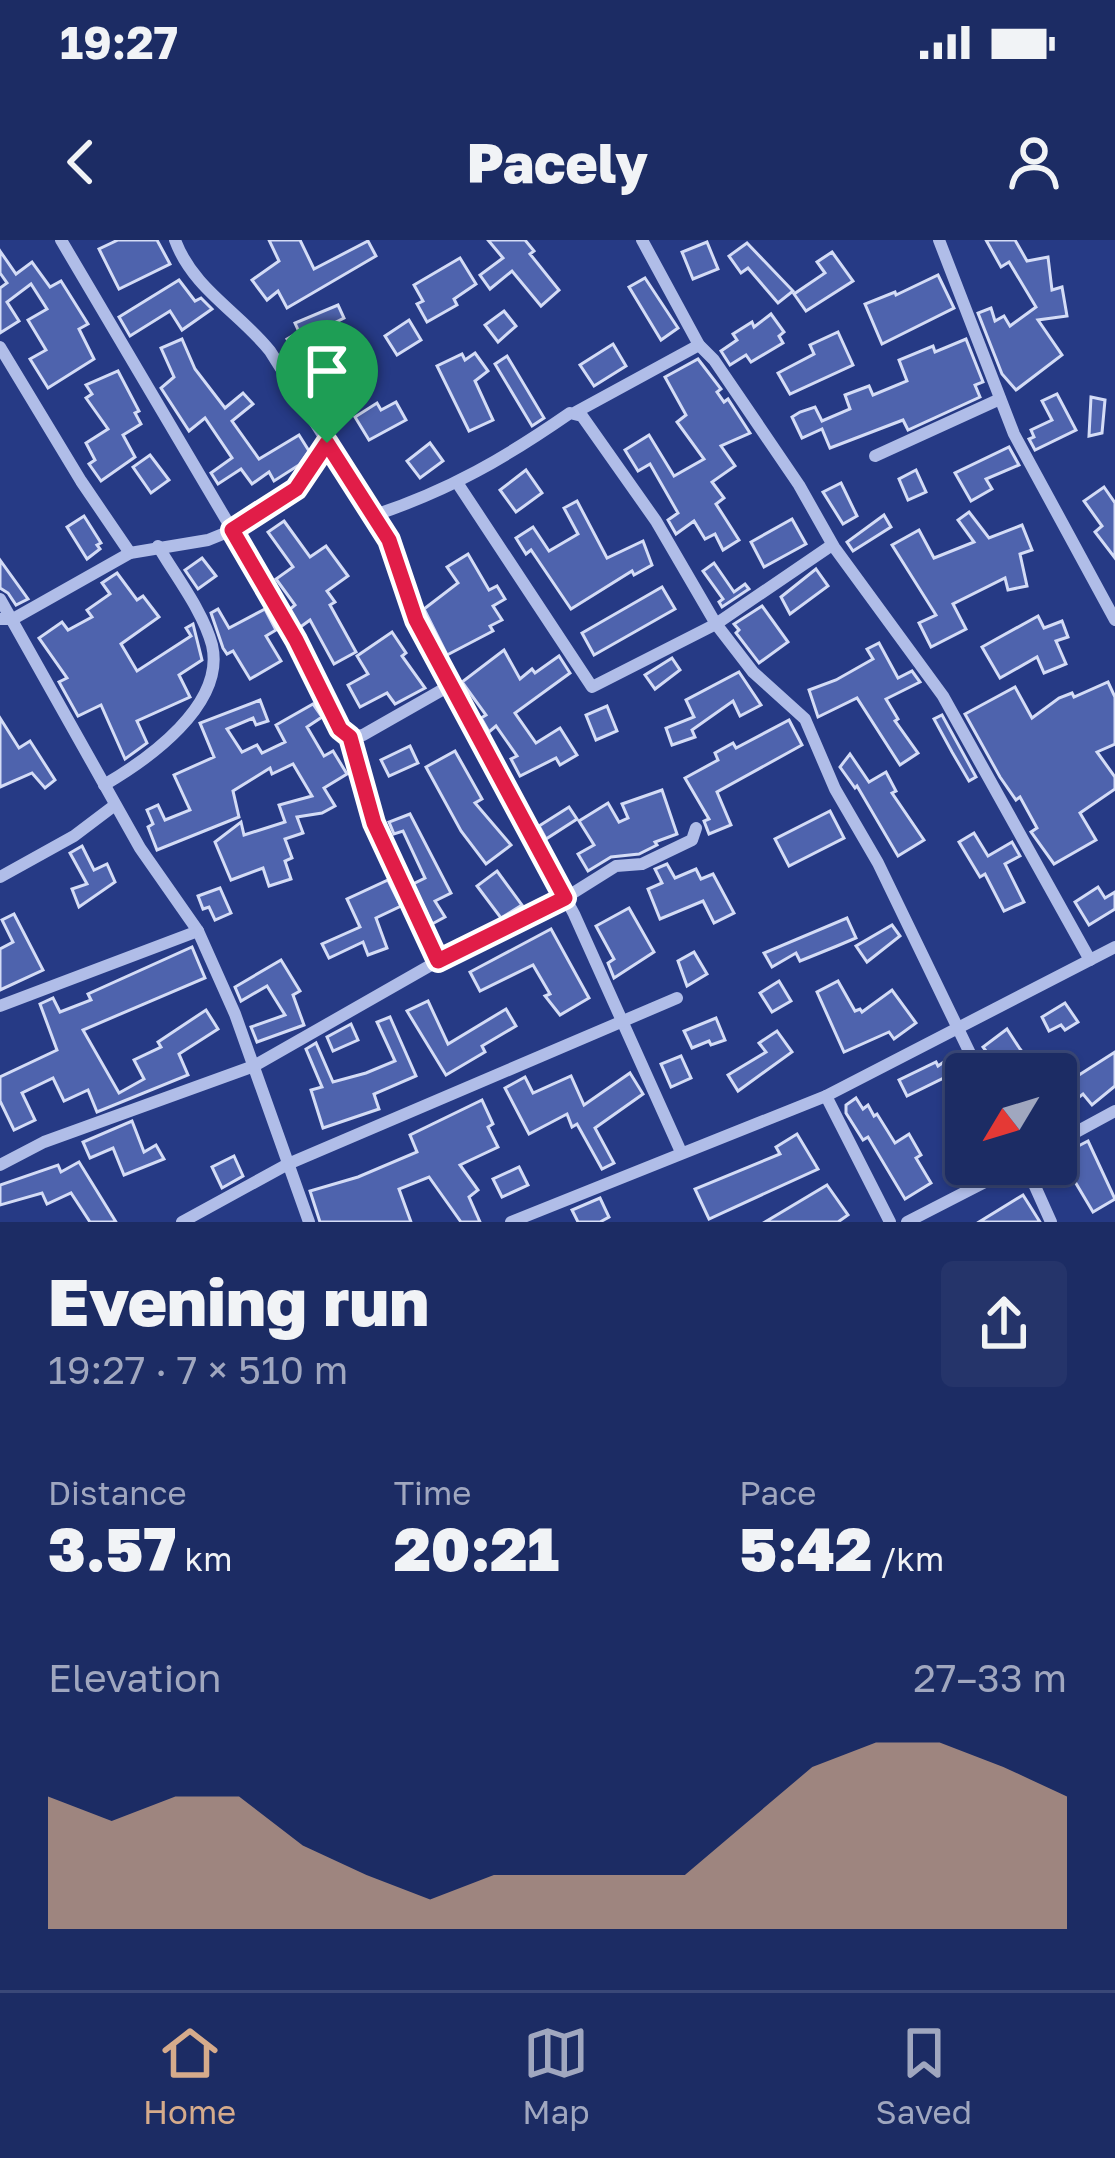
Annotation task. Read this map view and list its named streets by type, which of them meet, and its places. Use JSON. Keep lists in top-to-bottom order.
{
  "north": "bottom left",
  "page": {
    "status": "19:27",
    "header": "Pacely",
    "heading": ["Evening run", "19:27 · 7 × 510 m"],
    "stats": [
      ["Distance", "3.57 km"],
      ["Time", "20:21"],
      ["Pace", "5:42 /km"]
    ],
    "chart": ["Elevation", "27–33 m"],
    "tabs": ["Home", "Map", "Saved"]
  }
}
